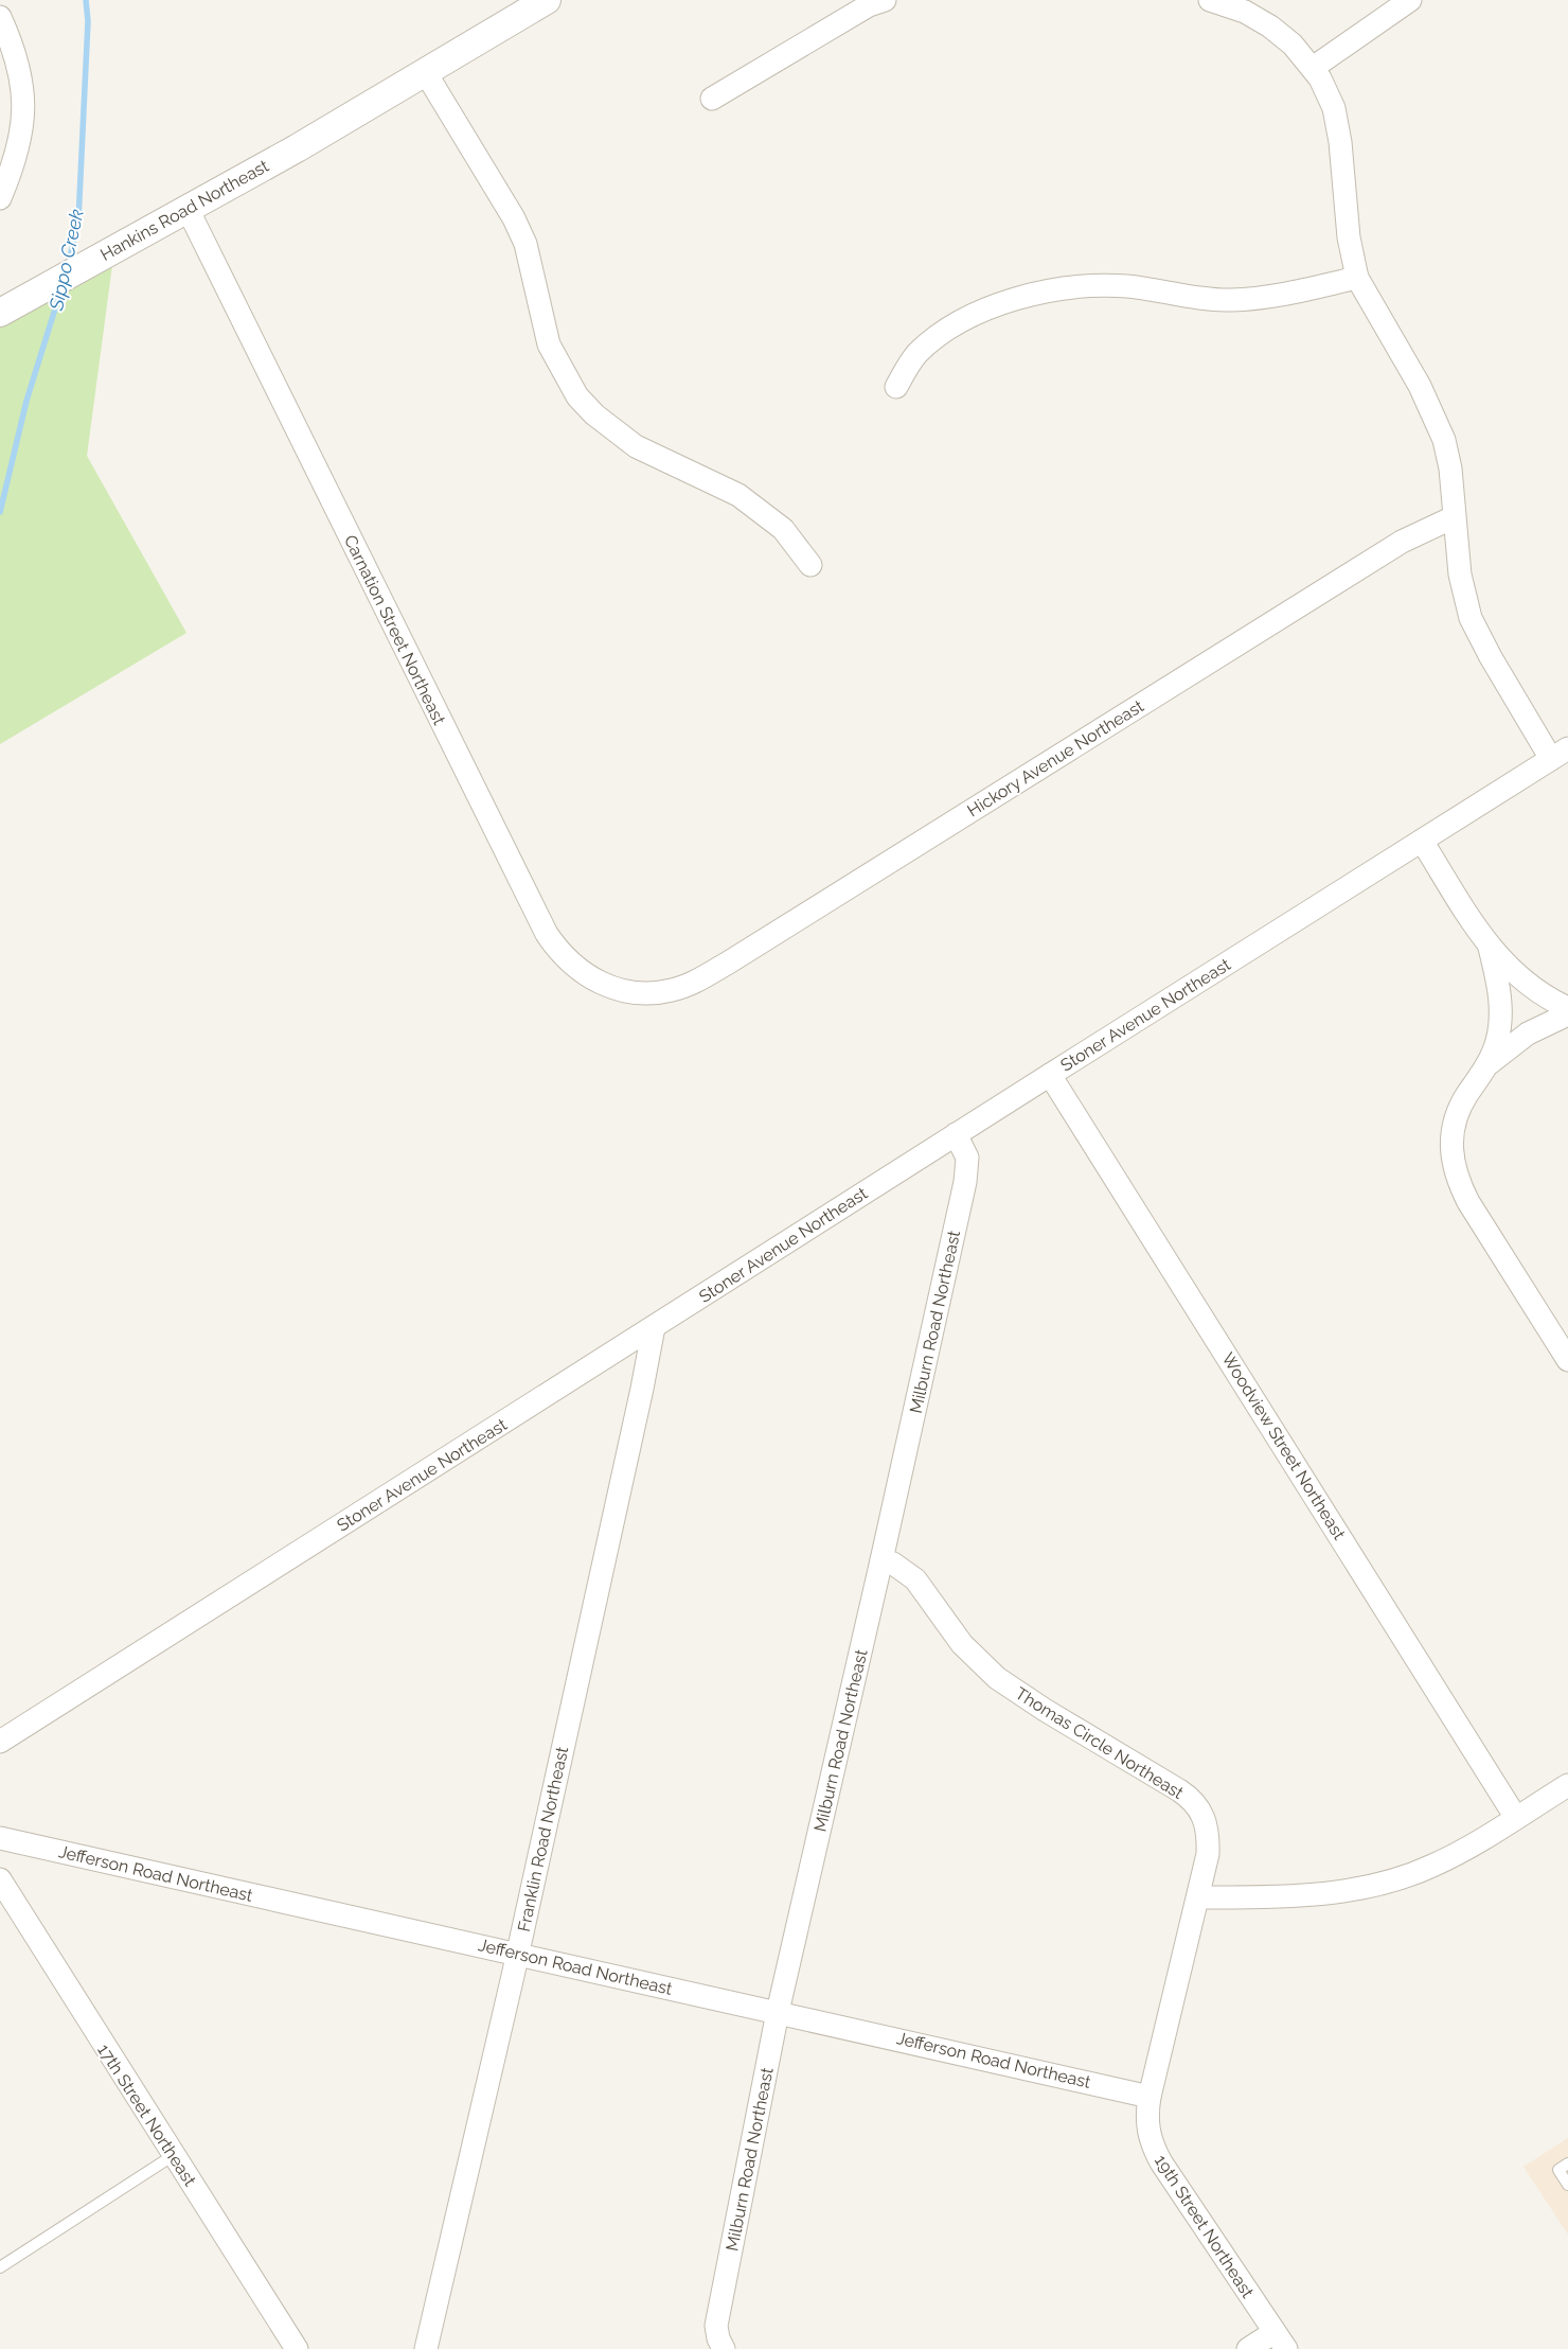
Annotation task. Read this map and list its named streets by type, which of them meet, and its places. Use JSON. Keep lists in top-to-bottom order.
{
  "streets": {
    "street": [
      "Hankins Road Northeast",
      "Carnation Street Northeast",
      "Hickory Avenue Northeast",
      "Stoner Avenue Northeast",
      "Milburn Road Northeast",
      "Woodview Street Northeast",
      "Thomas Circle Northeast",
      "Franklin Road Northeast",
      "Jefferson Road Northeast",
      "17th Street Northeast",
      "19th Street Northeast"
    ]
  },
  "crossings": [
    ["Hankins Road Northeast", "Carnation Street Northeast"],
    ["Carnation Street Northeast", "Hickory Avenue Northeast"],
    ["Stoner Avenue Northeast", "Milburn Road Northeast"],
    ["Stoner Avenue Northeast", "Woodview Street Northeast"],
    ["Stoner Avenue Northeast", "Franklin Road Northeast"],
    ["Milburn Road Northeast", "Thomas Circle Northeast"],
    ["Milburn Road Northeast", "Jefferson Road Northeast"],
    ["Thomas Circle Northeast", "Jefferson Road Northeast"],
    ["Thomas Circle Northeast", "19th Street Northeast"],
    ["Franklin Road Northeast", "Jefferson Road Northeast"],
    ["Jefferson Road Northeast", "19th Street Northeast"]
  ],
  "water": ["Sippo Creek"]
}
